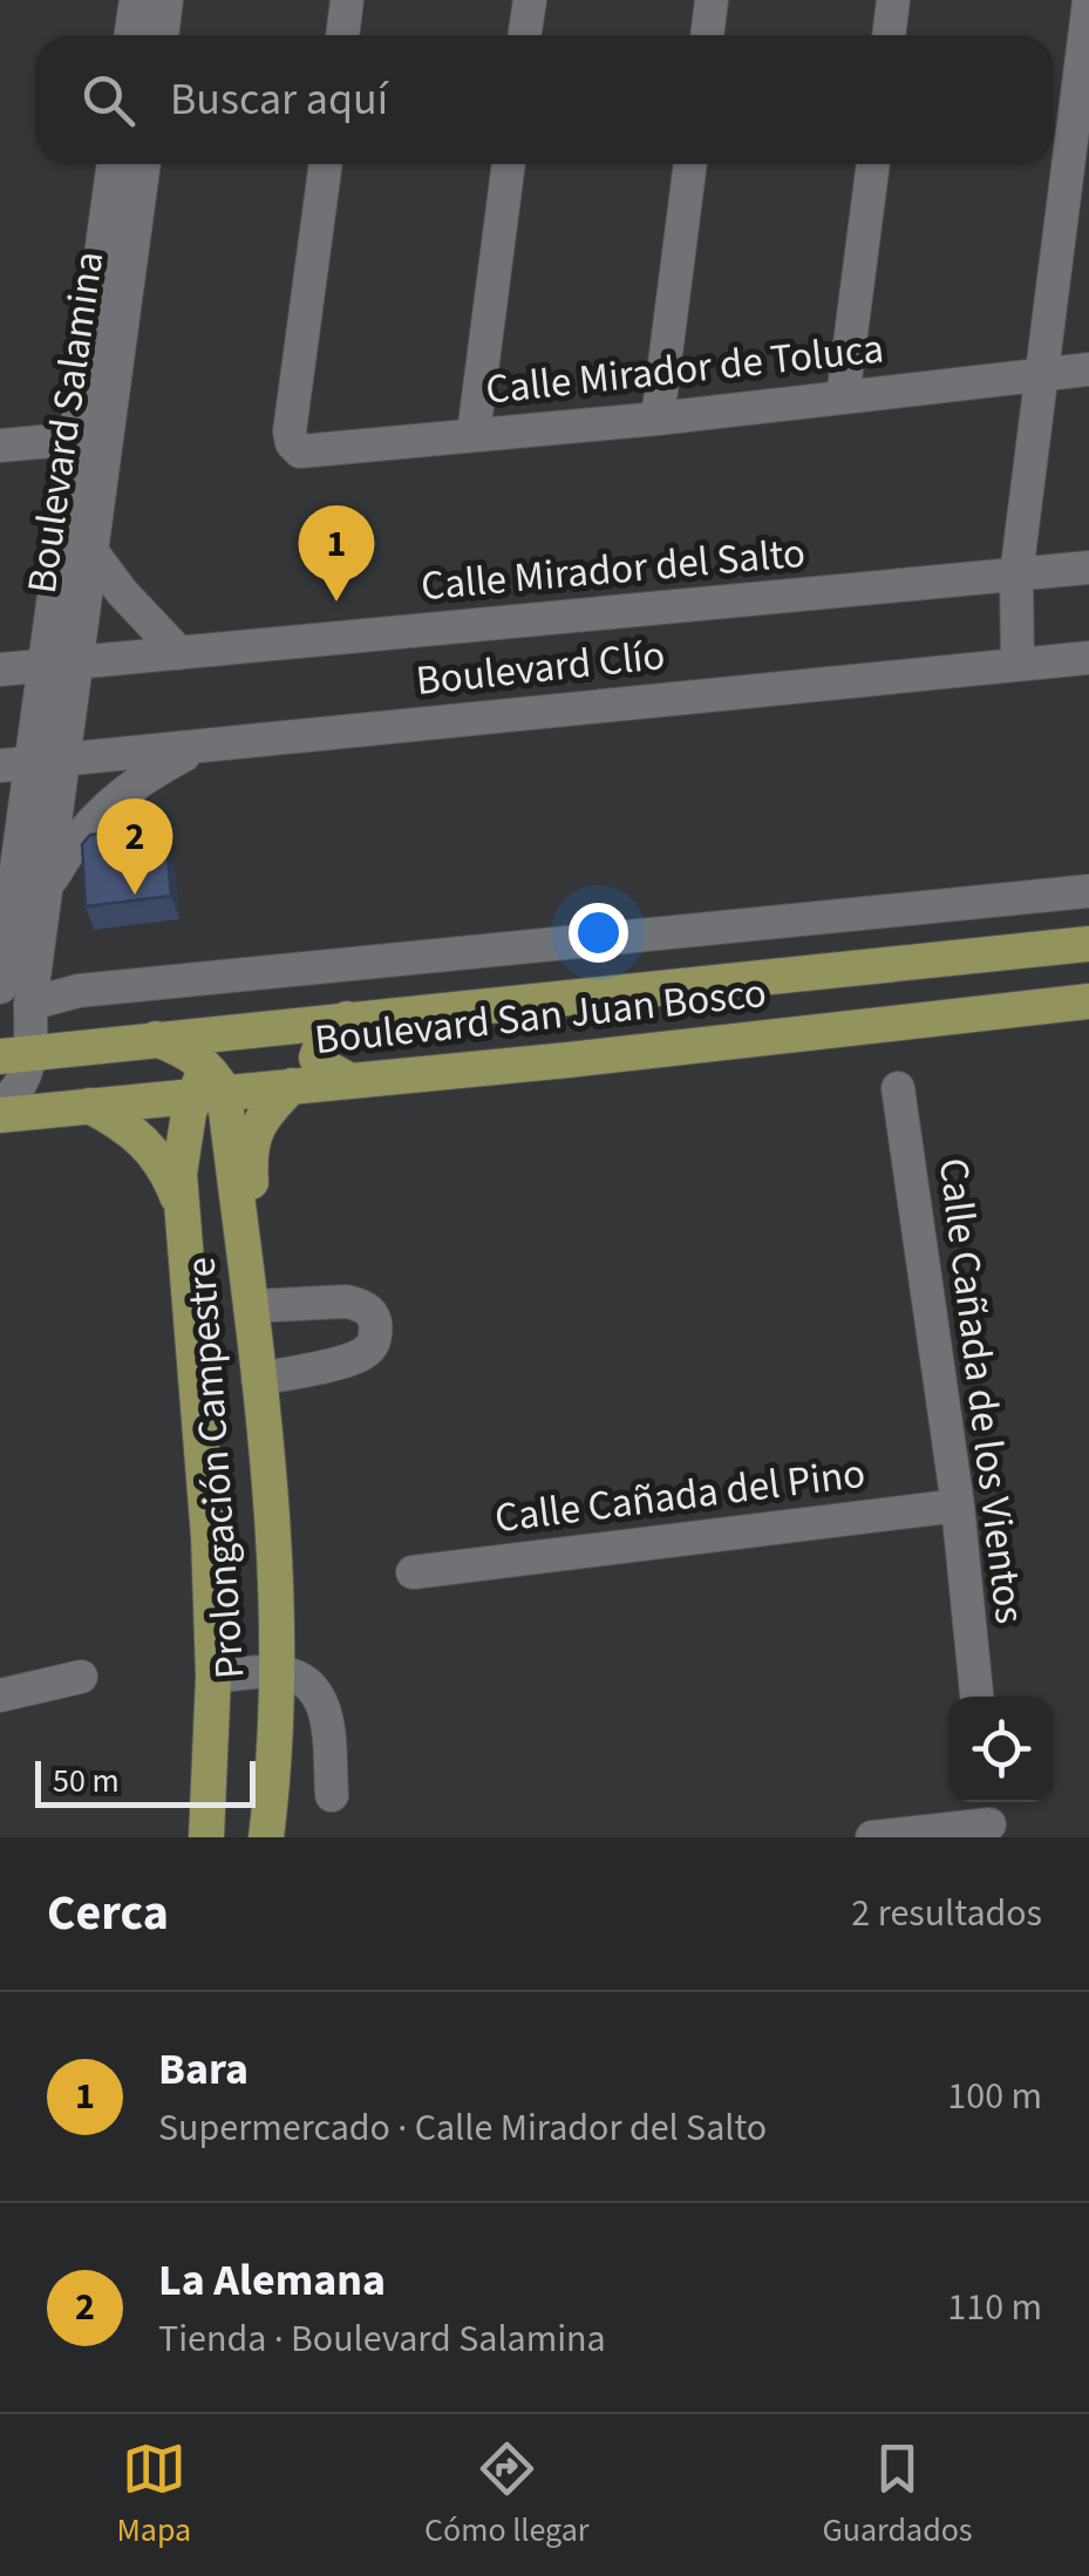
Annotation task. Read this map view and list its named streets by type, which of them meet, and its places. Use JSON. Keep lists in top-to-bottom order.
{
  "streets": {
    "main road": ["Boulevard San Juan Bosco", "Prolongación Campestre"],
    "street": [
      "Calle Mirador de Toluca",
      "Boulevard Salamina",
      "Calle Mirador del Salto",
      "Boulevard Clío",
      "Calle Cañada de los Vientos",
      "Calle Cañada del Pino"
    ]
  },
  "crossings": [
    ["Boulevard Salamina", "Calle Mirador del Salto"],
    ["Boulevard Salamina", "Boulevard Clío"],
    ["Boulevard Salamina", "Boulevard San Juan Bosco"],
    ["Boulevard San Juan Bosco", "Prolongación Campestre"],
    ["Calle Cañada de los Vientos", "Calle Cañada del Pino"]
  ],
  "scale_bar": "50 m",
  "page": {
    "search": "Buscar aquí",
    "pins": ["1", "2"],
    "scale": "50 m",
    "heading": ["Cerca", "2 resultados"],
    "list": [
      {
        "mark": "1",
        "name": "Bara",
        "note": "Supermercado · Calle Mirador del Salto",
        "value": "100 m"
      },
      {
        "mark": "2",
        "name": "La Alemana",
        "note": "Tienda · Boulevard Salamina",
        "value": "110 m"
      }
    ],
    "nav": ["Mapa", "Cómo llegar", "Guardados"]
  }
}
